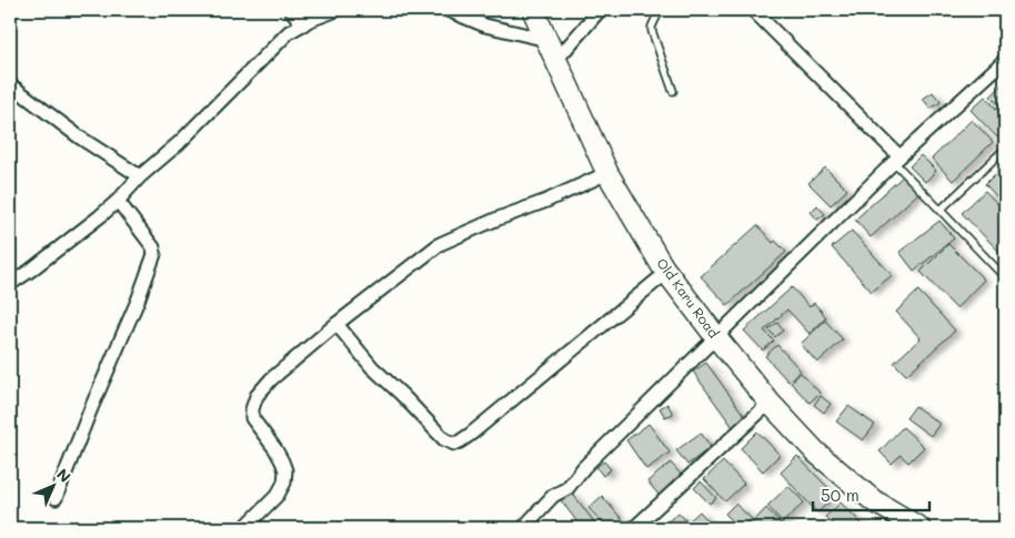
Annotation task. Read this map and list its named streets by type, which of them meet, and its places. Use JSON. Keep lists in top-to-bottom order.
{
  "streets": {
    "main road": ["Old Karu Road"]
  },
  "scale_bar": "50 m",
  "north": "top right"
}
